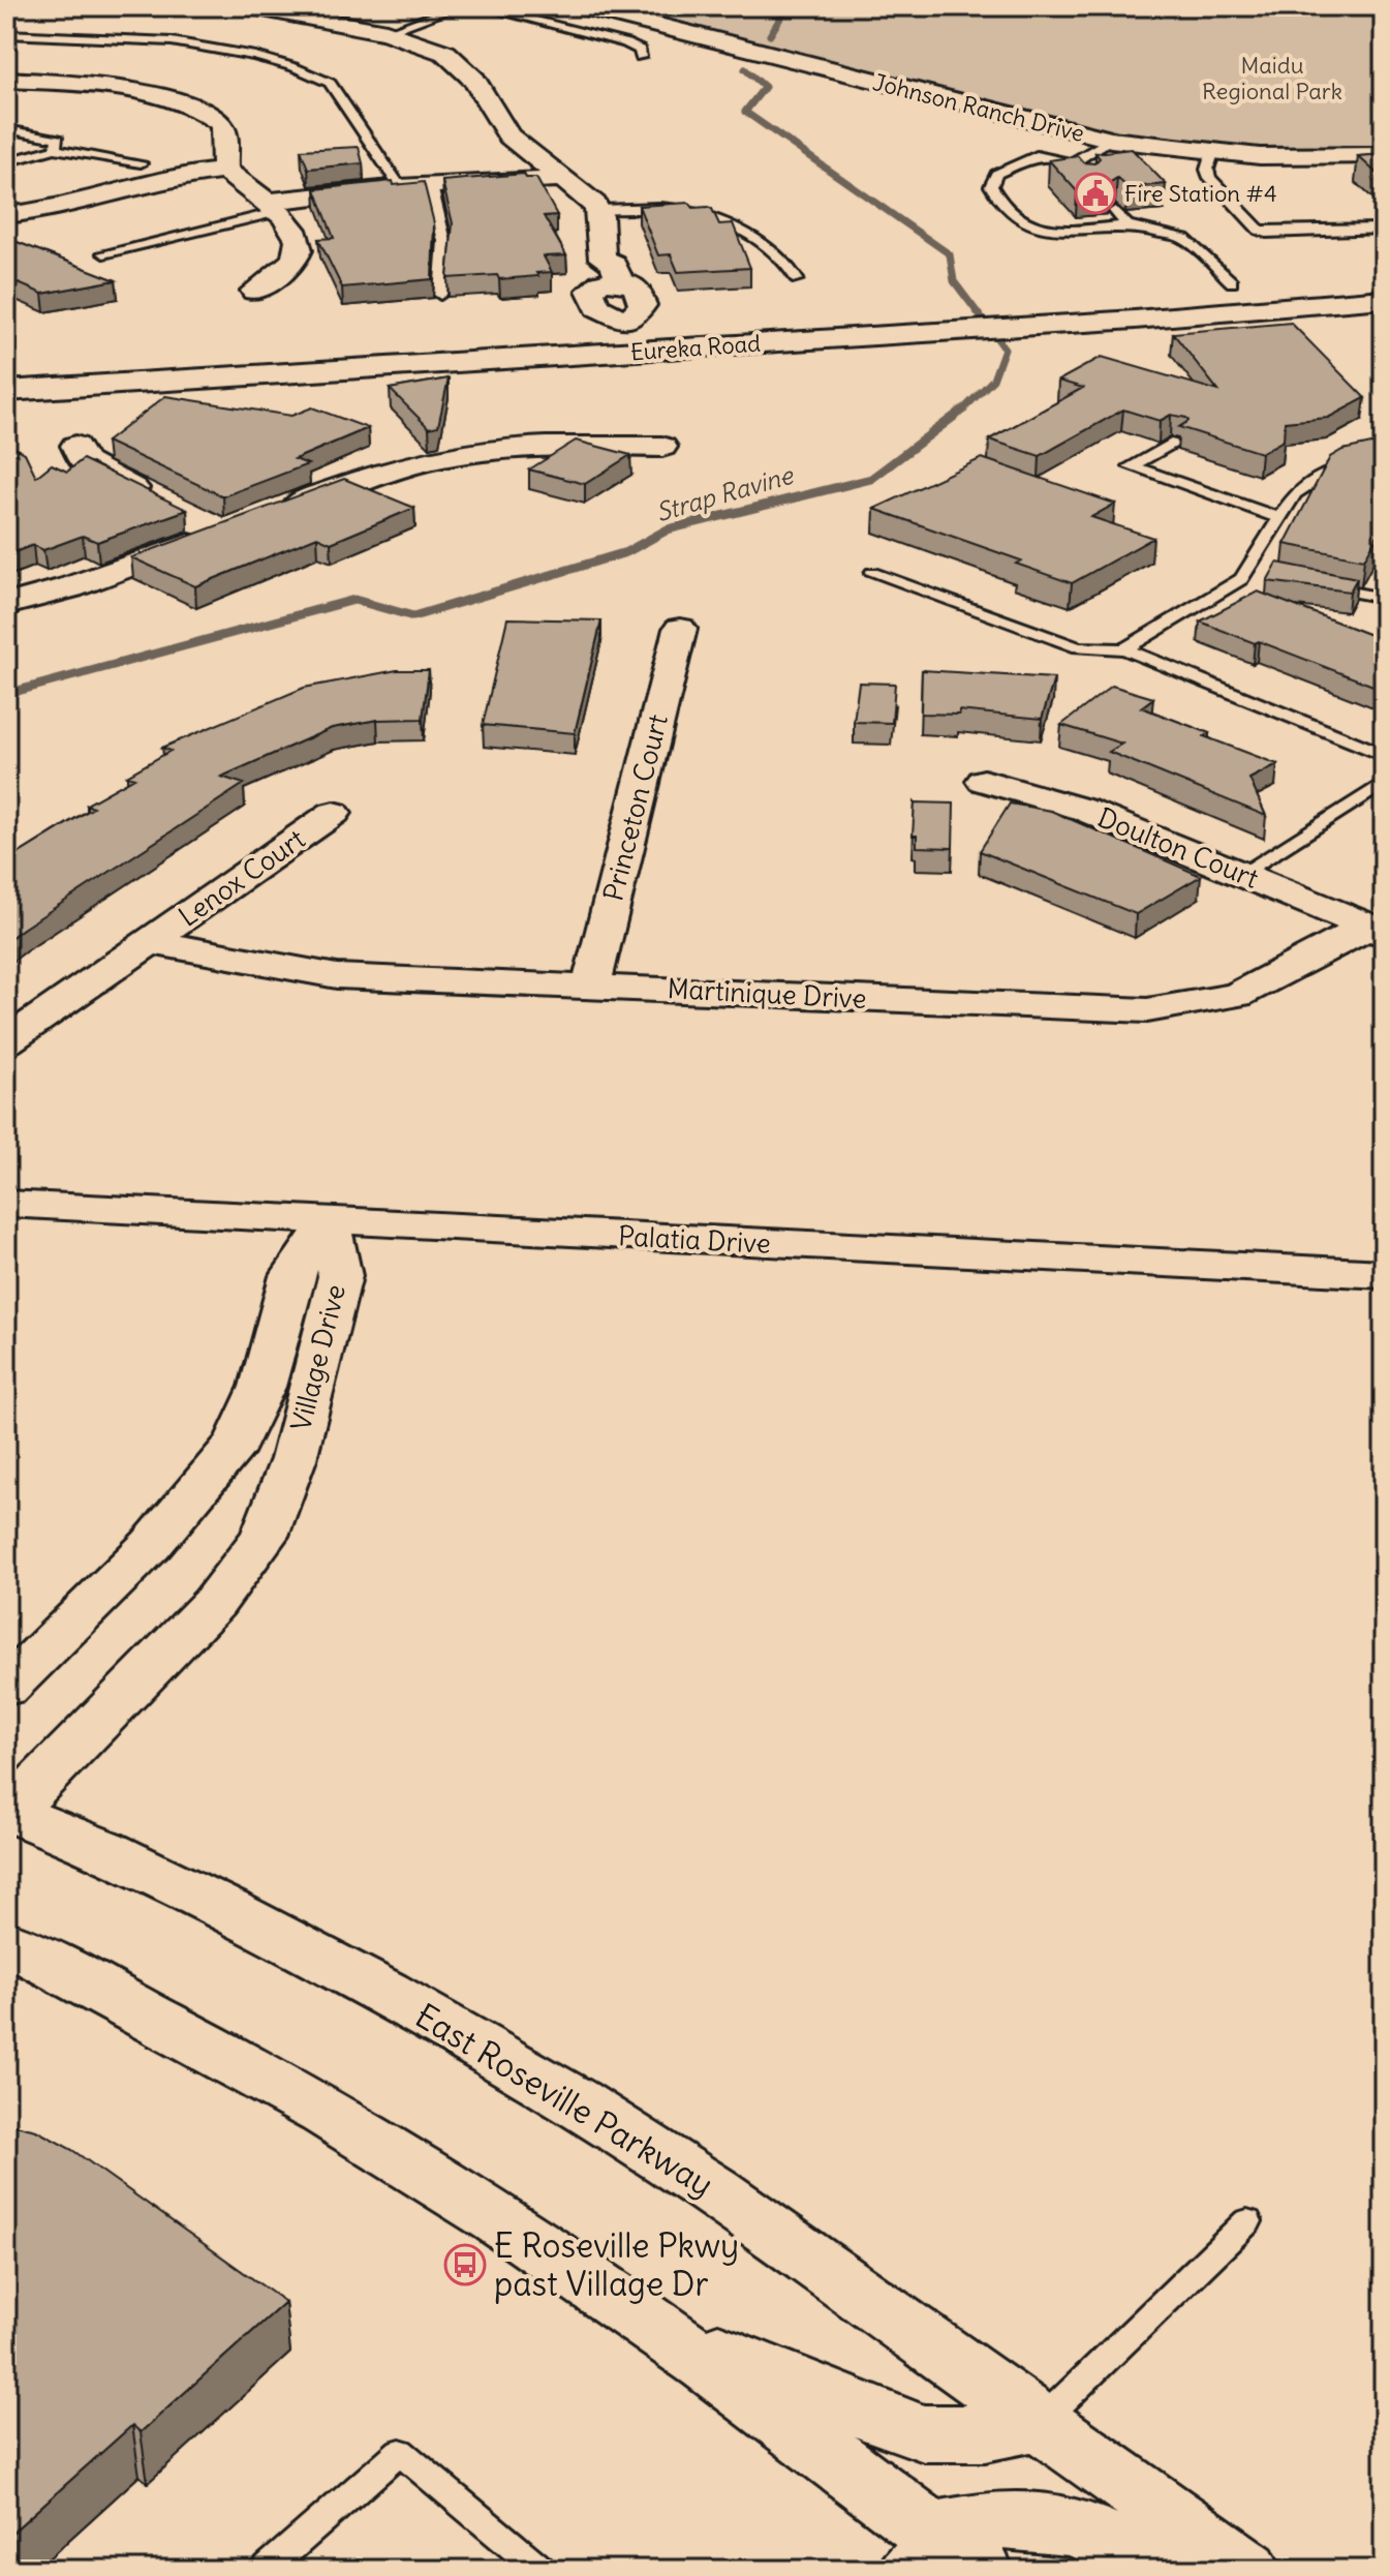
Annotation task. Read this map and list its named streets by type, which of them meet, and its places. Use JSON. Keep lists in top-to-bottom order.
{
  "streets": {
    "main road": ["Johnson Ranch Drive", "Eureka Road", "East Roseville Parkway"],
    "street": [
      "Princeton Court",
      "Doulton Court",
      "Lenox Court",
      "Martinique Drive",
      "Palatia Drive",
      "Village Drive"
    ]
  },
  "crossings": [
    ["Princeton Court", "Martinique Drive"],
    ["Doulton Court", "Martinique Drive"],
    ["Lenox Court", "Martinique Drive"],
    ["Palatia Drive", "Village Drive"],
    ["Village Drive", "East Roseville Parkway"]
  ],
  "water": ["Strap Ravine"],
  "parks": ["Maidu Regional Park"],
  "places": {
    "public building": ["Fire Station #4"],
    "bus stop": ["E Roseville Pkwy past Village Dr"]
  }
}
